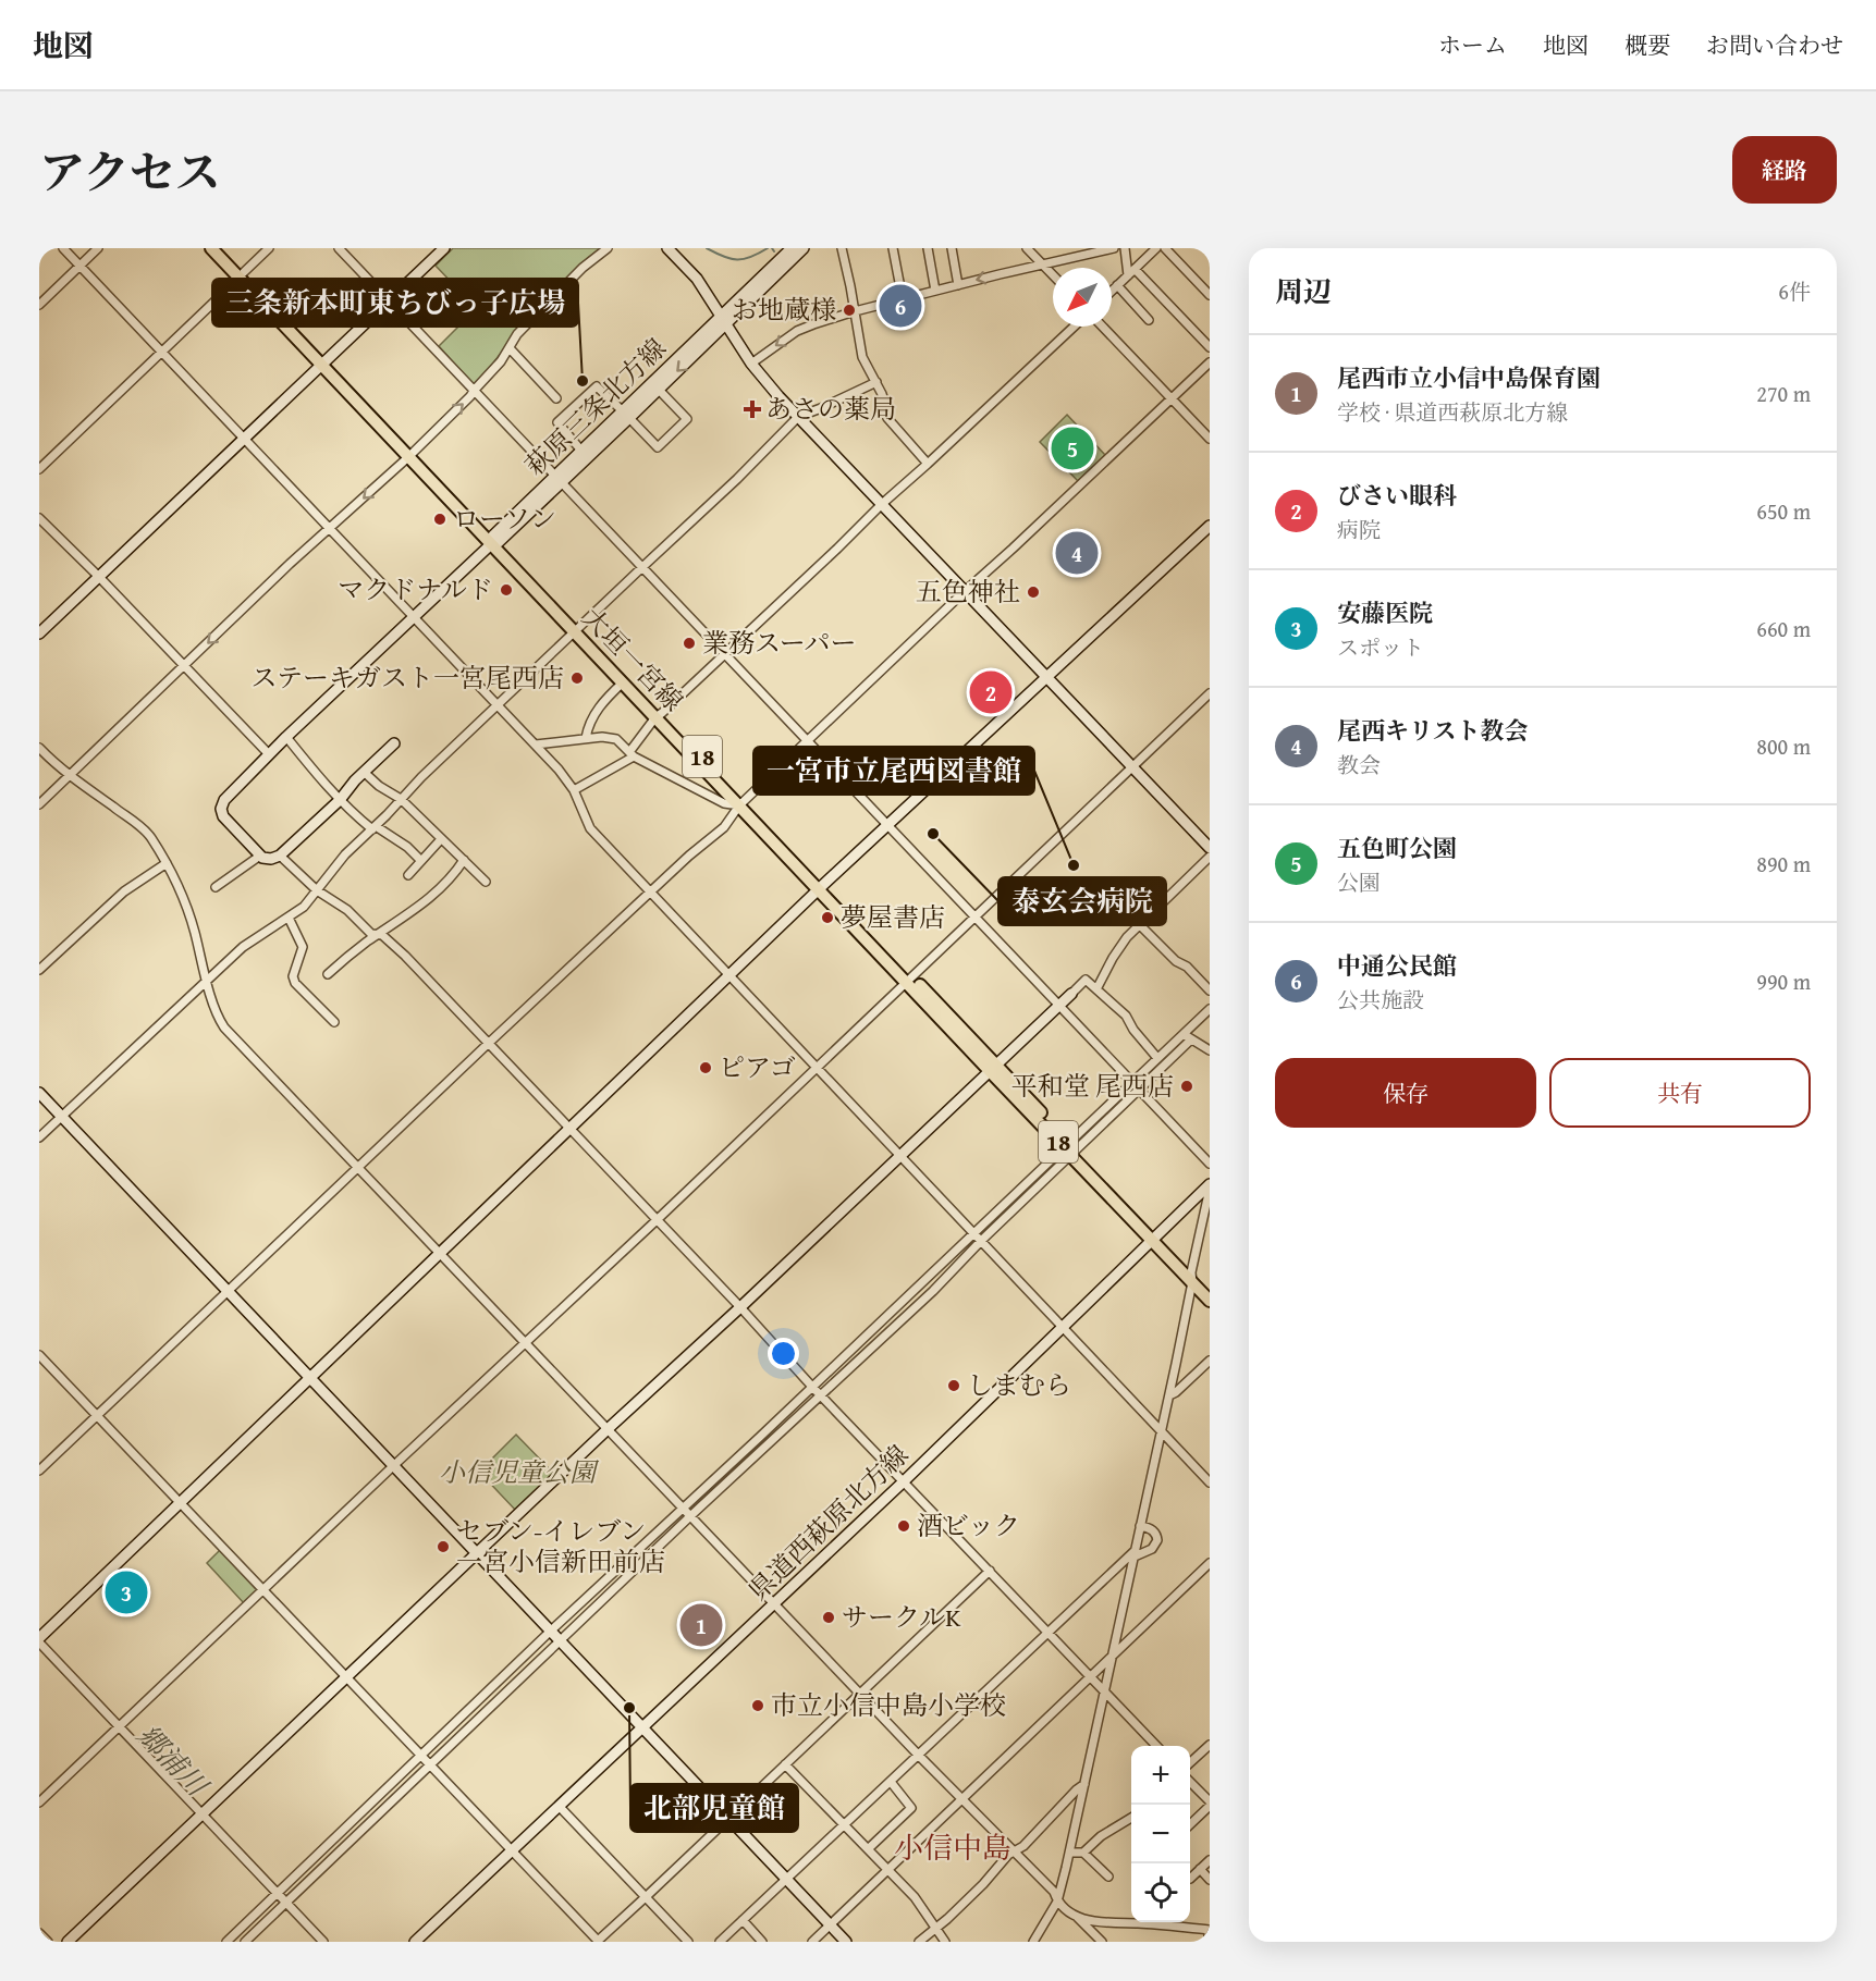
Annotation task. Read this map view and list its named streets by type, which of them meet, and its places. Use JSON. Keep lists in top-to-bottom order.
{
  "streets": {
    "main road": ["大垣一宮線", "18"],
    "street": ["萩原三条北方線", "県道西萩原北方線"]
  },
  "crossings": [
    ["萩原三条北方線", "大垣一宮線"],
    ["大垣一宮線", "県道西萩原北方線"]
  ],
  "districts": ["小信中島"],
  "water": ["郷浦川"],
  "parks": ["小信児童公園"],
  "places": {
    "other": [
      "お地蔵様",
      "三条新本町東ちびっ子広場",
      "ローソン",
      "マクドナルド",
      "五色神社",
      "業務スーパー",
      "ステーキガスト一宮尾西店",
      "泰玄会病院",
      "一宮市立尾西図書館",
      "夢屋書店",
      "ピアゴ",
      "平和堂 尾西店",
      "しまむら",
      "酒ビック",
      "セブン-イレブン 一宮小信新田前店",
      "サークルK",
      "市立小信中島小学校",
      "北部児童館"
    ],
    "health": ["あさの薬局"]
  },
  "north": "bottom left",
  "page": {
    "header": "地図",
    "nav": [
      "ホーム",
      "地図",
      "概要",
      "お問い合わせ"
    ],
    "title": "アクセス",
    "buttons": [
      "経路",
      ["保存", "共有"]
    ],
    "heading": ["周辺", "6件"],
    "pins": [
      "6",
      "5",
      "4",
      "2",
      "3",
      "1"
    ],
    "list": [
      {
        "mark": "1",
        "name": "尾西市立小信中島保育園",
        "note": "学校 · 県道西萩原北方線",
        "value": "270 m"
      },
      {
        "mark": "2",
        "name": "びさい眼科",
        "note": "病院",
        "value": "650 m"
      },
      {
        "mark": "3",
        "name": "安藤医院",
        "note": "スポット",
        "value": "660 m"
      },
      {
        "mark": "4",
        "name": "尾西キリスト教会",
        "note": "教会",
        "value": "800 m"
      },
      {
        "mark": "5",
        "name": "五色町公園",
        "note": "公園",
        "value": "890 m"
      },
      {
        "mark": "6",
        "name": "中通公民館",
        "note": "公共施設",
        "value": "990 m"
      }
    ],
    "map_buttons": ["+", "−"]
  }
}
